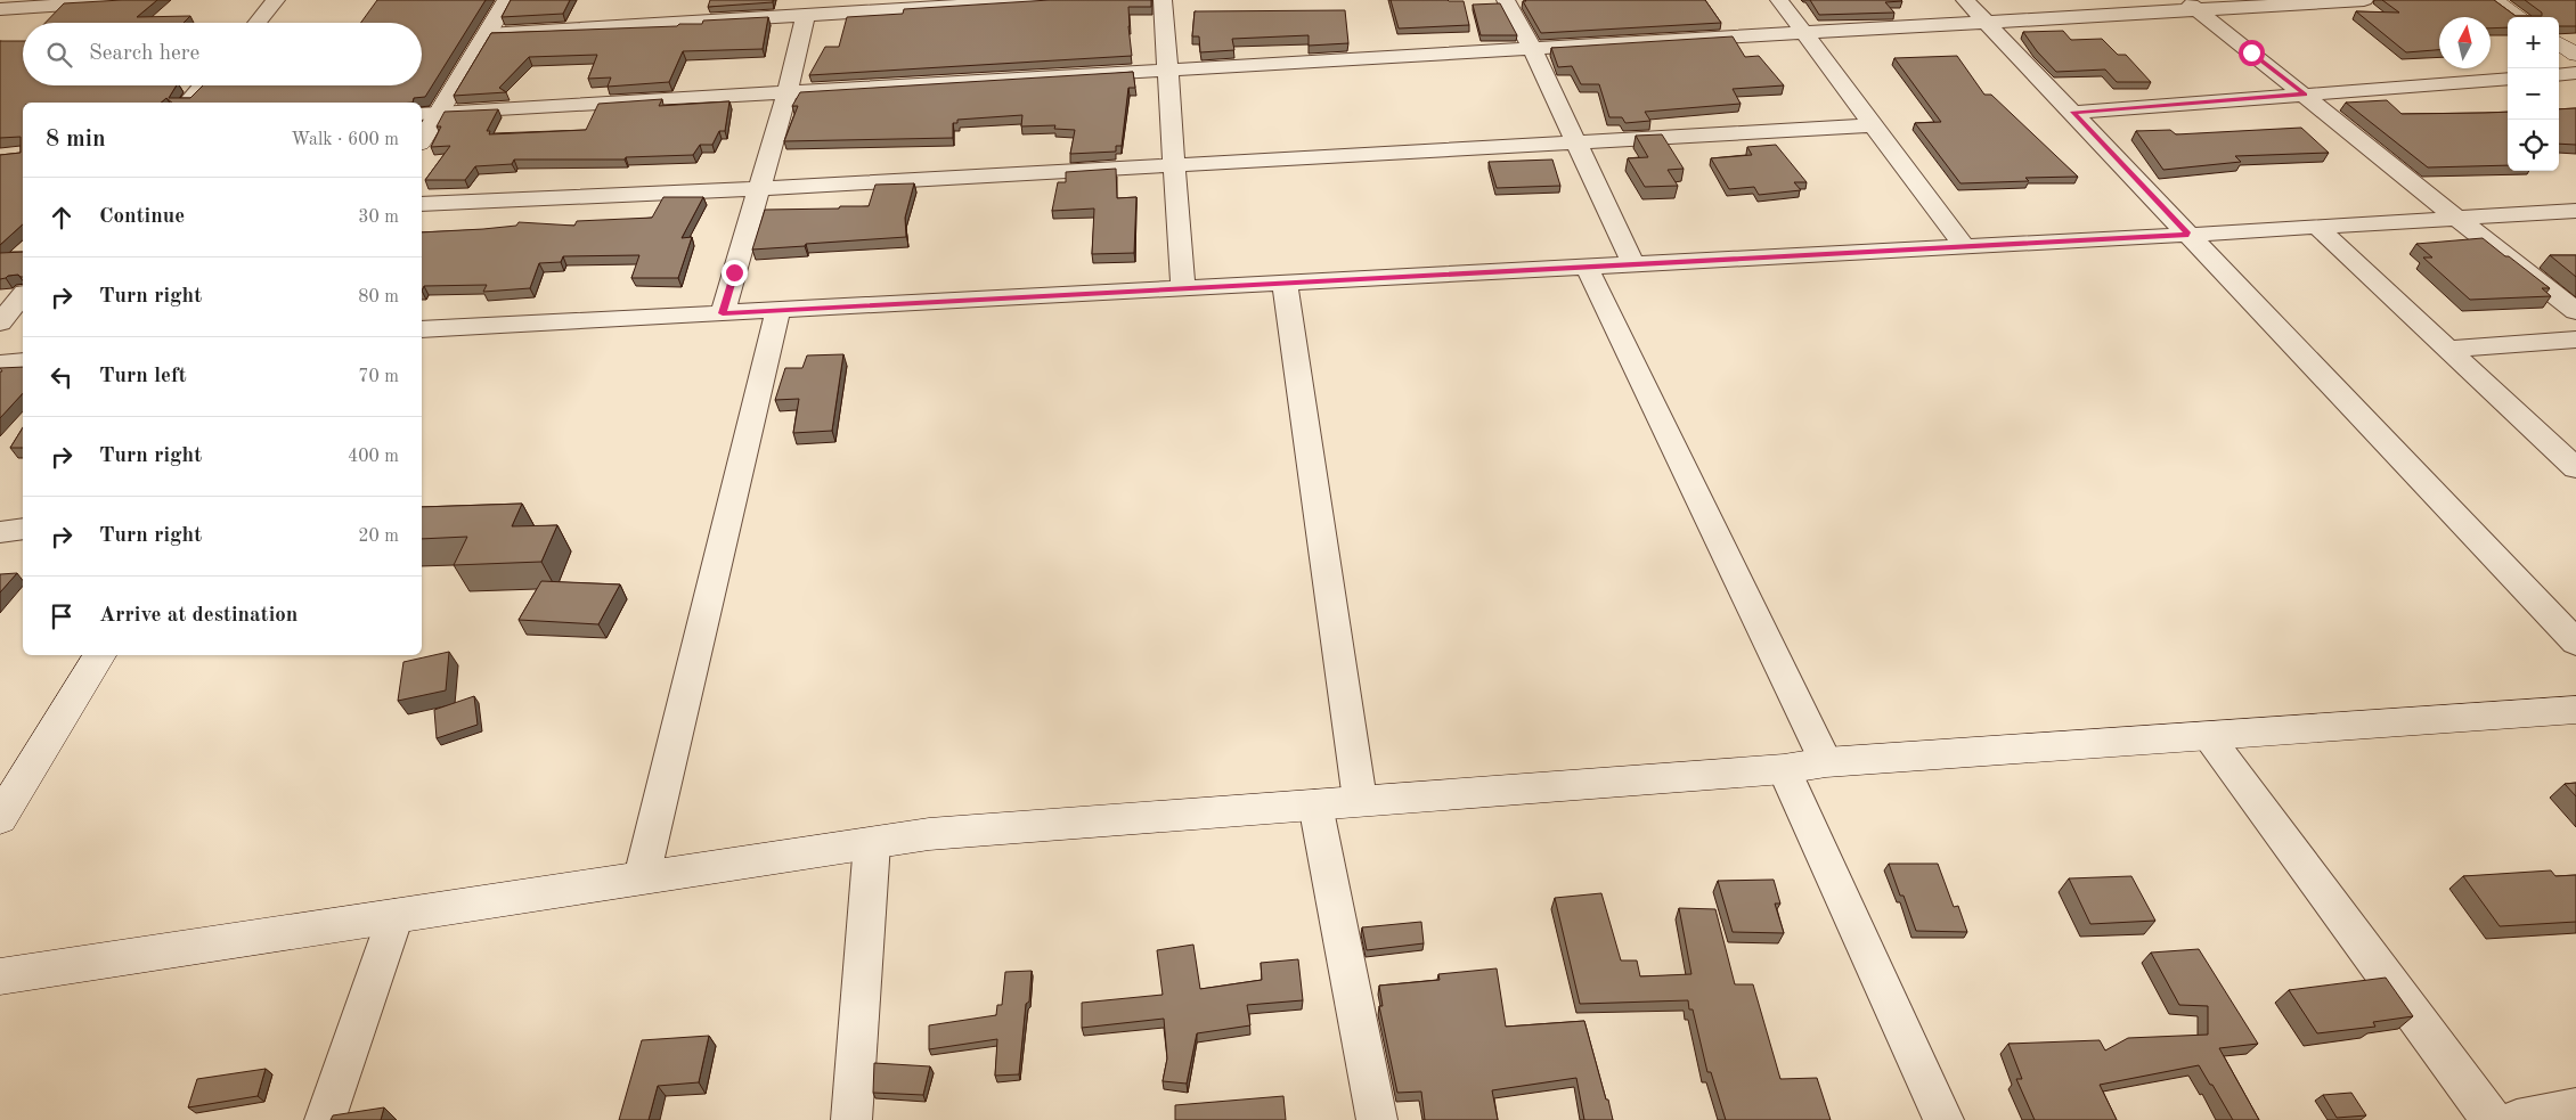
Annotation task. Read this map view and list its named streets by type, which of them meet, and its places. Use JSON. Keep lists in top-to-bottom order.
{
  "north": "top",
  "page": {
    "map_buttons": ["+", "−"],
    "search": "Search here",
    "heading": ["8 min", "Walk · 600 m"],
    "list": [
      ["Continue", "30 m"],
      ["Turn right", "80 m"],
      ["Turn left", "70 m"],
      ["Turn right", "400 m"],
      ["Turn right", "20 m"],
      "Arrive at destination"
    ]
  }
}
